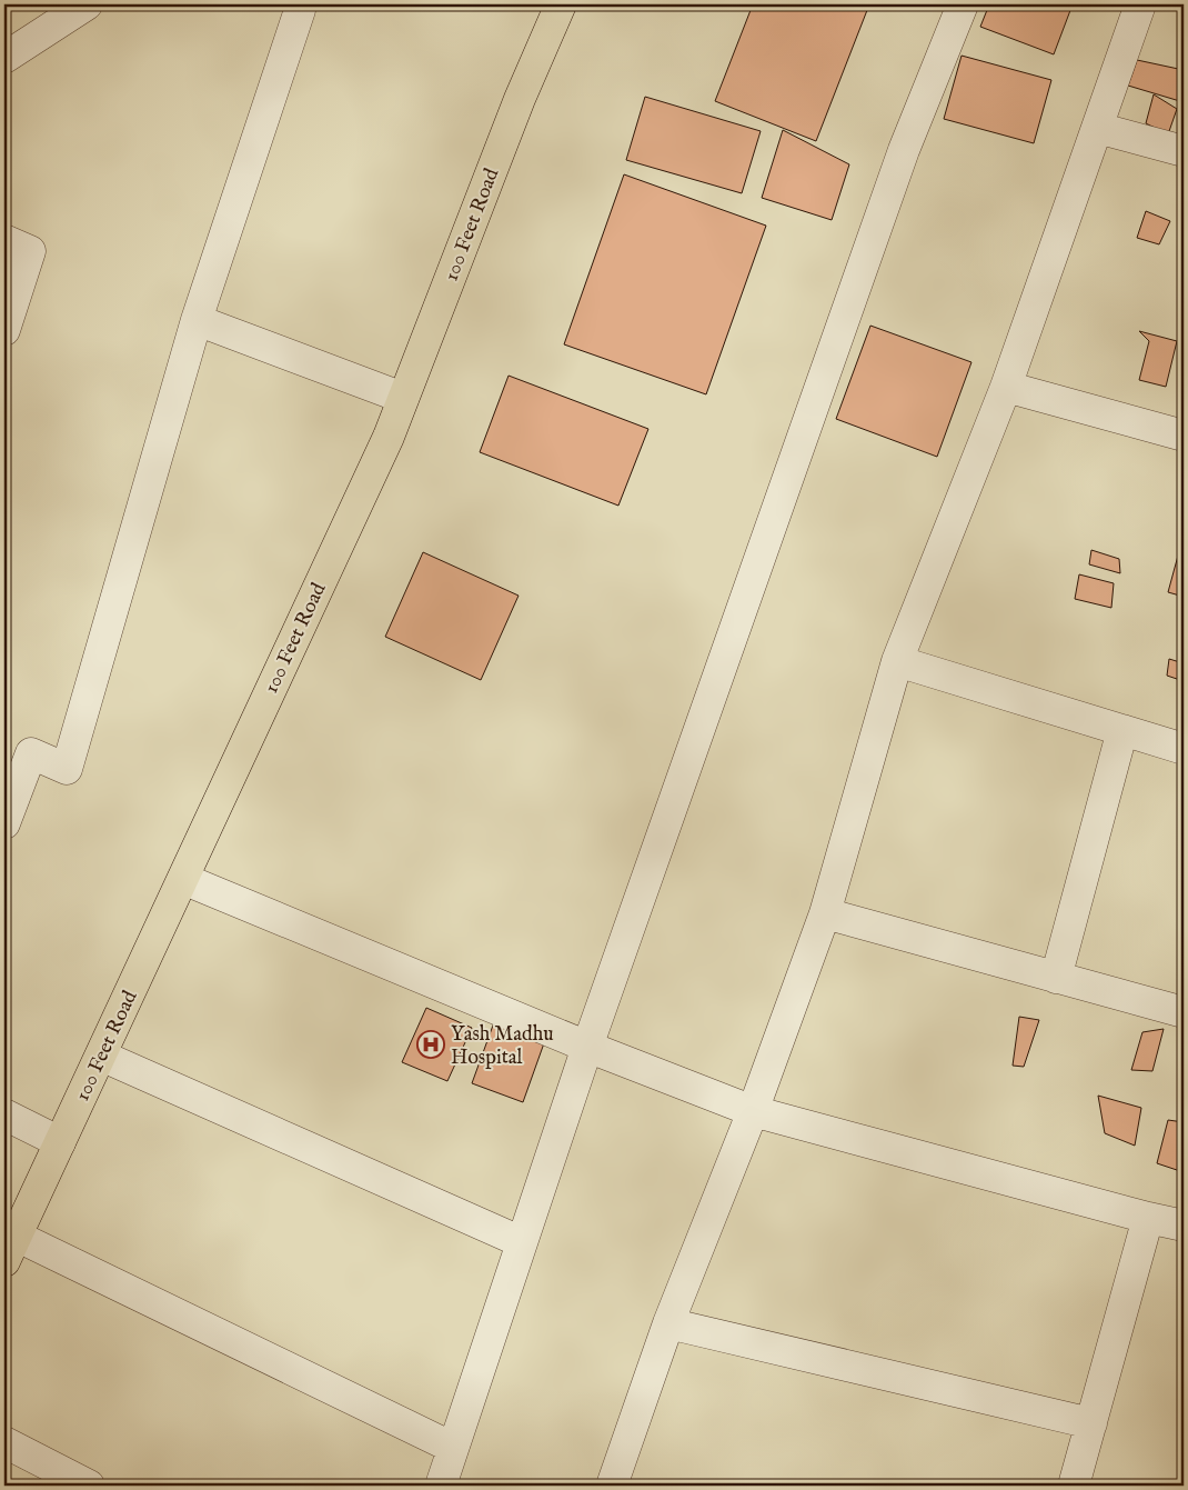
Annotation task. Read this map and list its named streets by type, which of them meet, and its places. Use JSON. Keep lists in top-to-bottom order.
{
  "streets": {
    "main road": ["100 Feet Road"]
  },
  "places": {
    "hospital": ["Yash Madhu Hospital"]
  }
}
